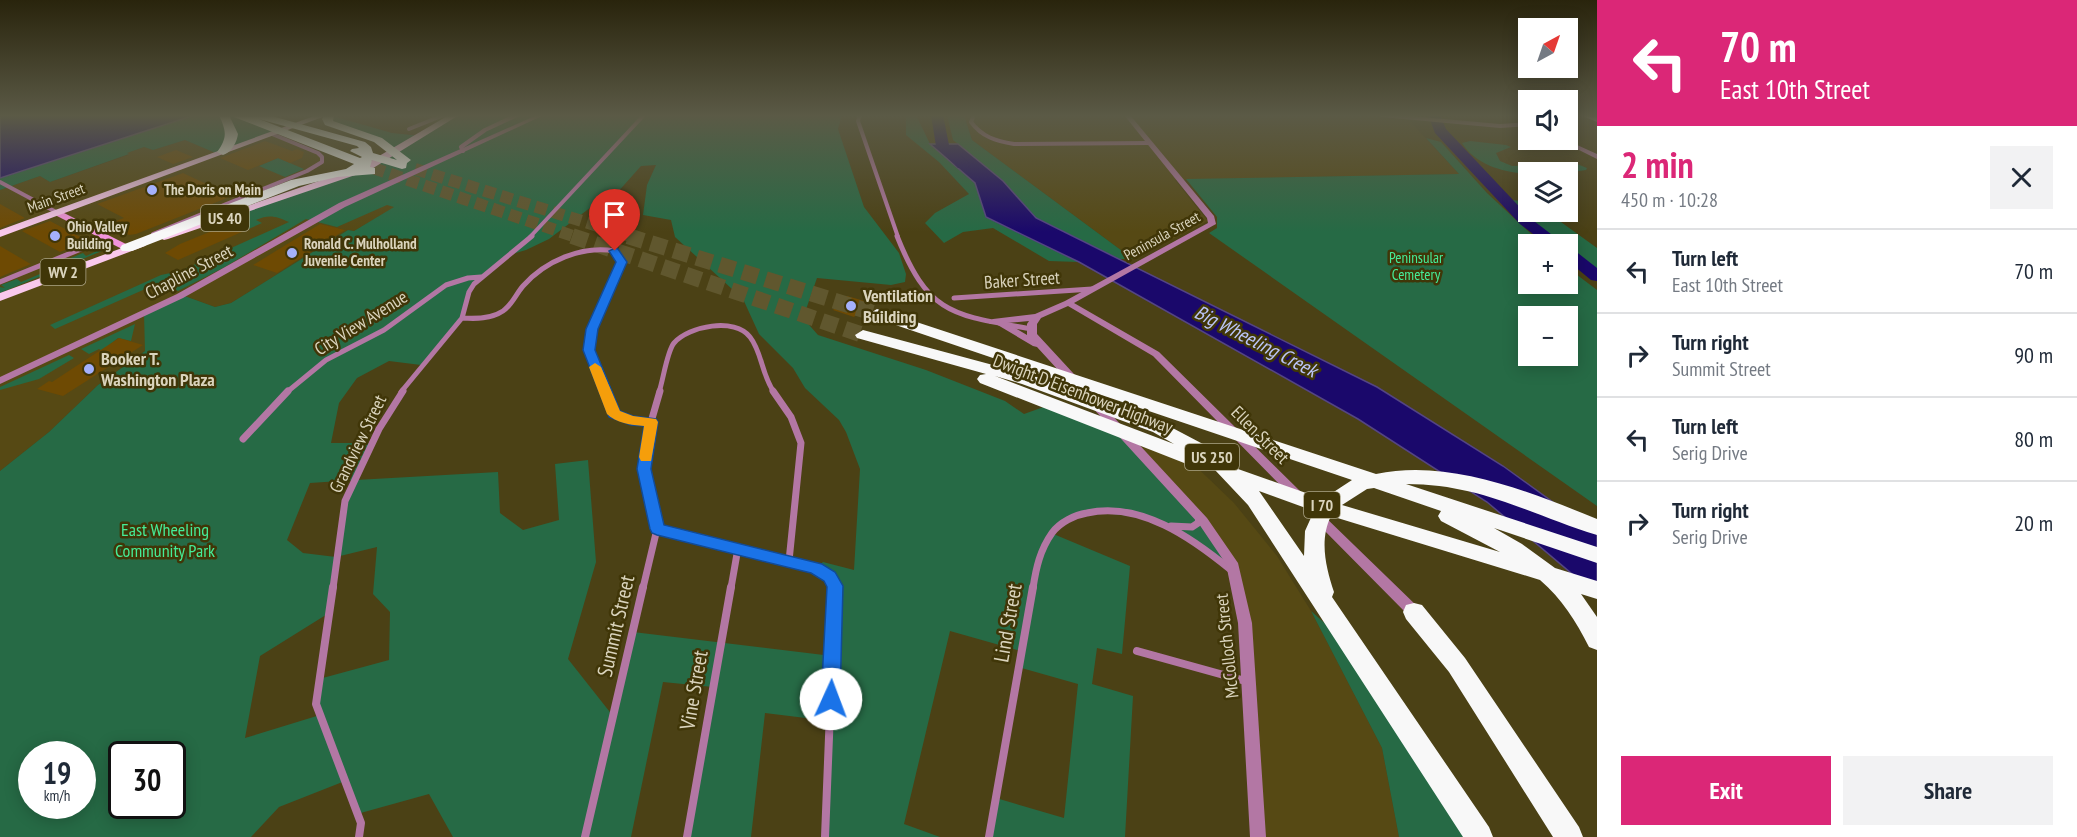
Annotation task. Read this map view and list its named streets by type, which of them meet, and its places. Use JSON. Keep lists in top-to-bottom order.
{
  "streets": {
    "highway": ["Dwight D Eisenhower Highway", "US 250", "I 70"],
    "main road": ["Main Street", "US 40", "WV 2"],
    "street": [
      "Peninsula Street",
      "Chapline Street",
      "Baker Street",
      "City View Avenue",
      "Ellen Street",
      "Grandview Street",
      "Lind Street",
      "Summit Street",
      "McColloch Street",
      "Vine Street"
    ]
  },
  "crossings": [
    ["US 40", "WV 2"],
    ["Peninsula Street", "Baker Street"],
    ["Peninsula Street", "Ellen Street"],
    ["City View Avenue", "Grandview Street"],
    ["Dwight D Eisenhower Highway", "US 250"],
    ["Lind Street", "McColloch Street"]
  ],
  "water": ["Big Wheeling Creek"],
  "parks": ["Peninsular Cemetery", "East Wheeling Community Park"],
  "places": [
    "The Doris on Main",
    "Ohio Valley Building",
    "Ronald C. Mulholland Juvenile Center",
    "Ventilation Building",
    "Booker T. Washington Plaza"
  ],
  "north": "top right",
  "page": {
    "turn": ["70 m", "East 10th Street"],
    "map_buttons": ["+", "−"],
    "heading": ["2 min", "450 m · 10:28"],
    "list": [
      {
        "name": "Turn left",
        "note": "East 10th Street",
        "value": "70 m"
      },
      {
        "name": "Turn right",
        "note": "Summit Street",
        "value": "90 m"
      },
      {
        "name": "Turn left",
        "note": "Serig Drive",
        "value": "80 m"
      },
      {
        "name": "Turn right",
        "note": "Serig Drive",
        "value": "20 m"
      }
    ],
    "speed": "19 km/h",
    "limit": "30",
    "buttons": ["Exit", "Share"]
  }
}
